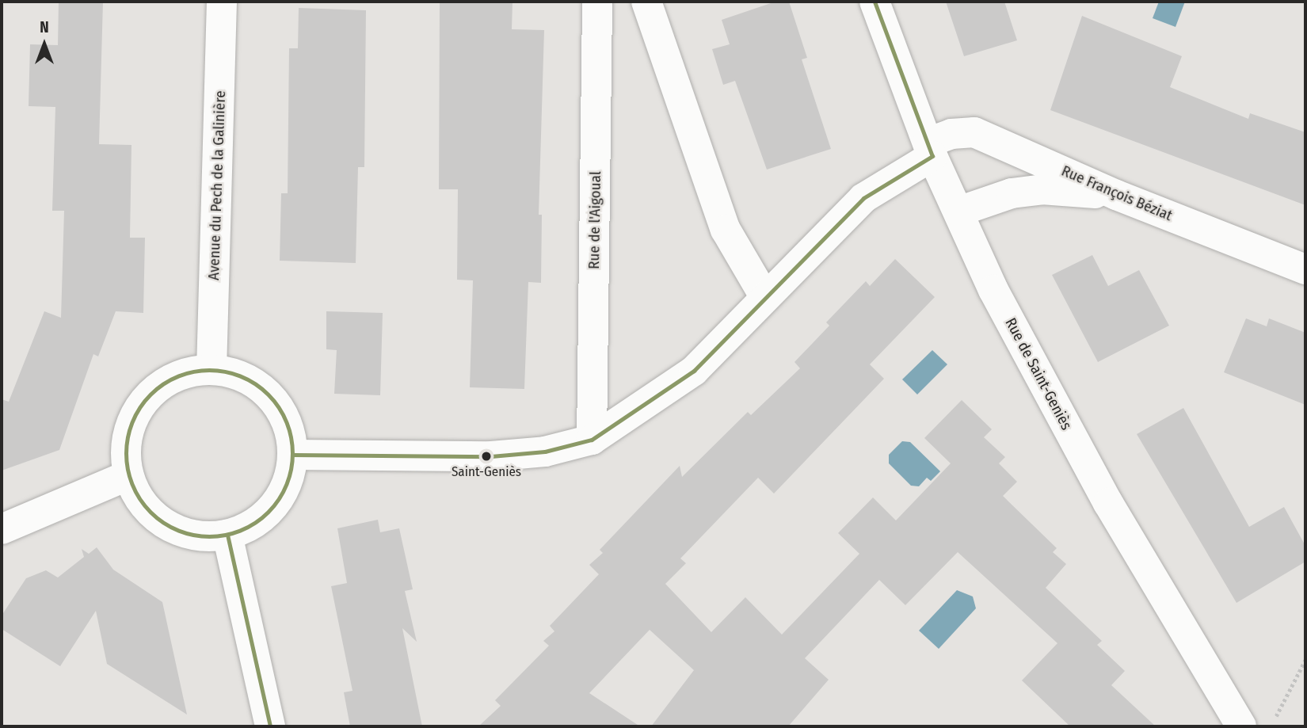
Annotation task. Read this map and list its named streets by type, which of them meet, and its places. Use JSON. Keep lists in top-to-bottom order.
{
  "streets": {
    "street": [
      "Avenue du Pech de la Galinière",
      "Rue François Béziat",
      "Rue de l'Aigoual",
      "Rue de Saint-Geniès"
    ]
  },
  "crossings": [
    ["Avenue du Pech de la Galinière", "Rue François Béziat"],
    ["Rue François Béziat", "Rue de l'Aigoual"],
    ["Rue François Béziat", "Rue de Saint-Geniès"]
  ],
  "places": ["Saint-Geniès"],
  "north": "top"
}
